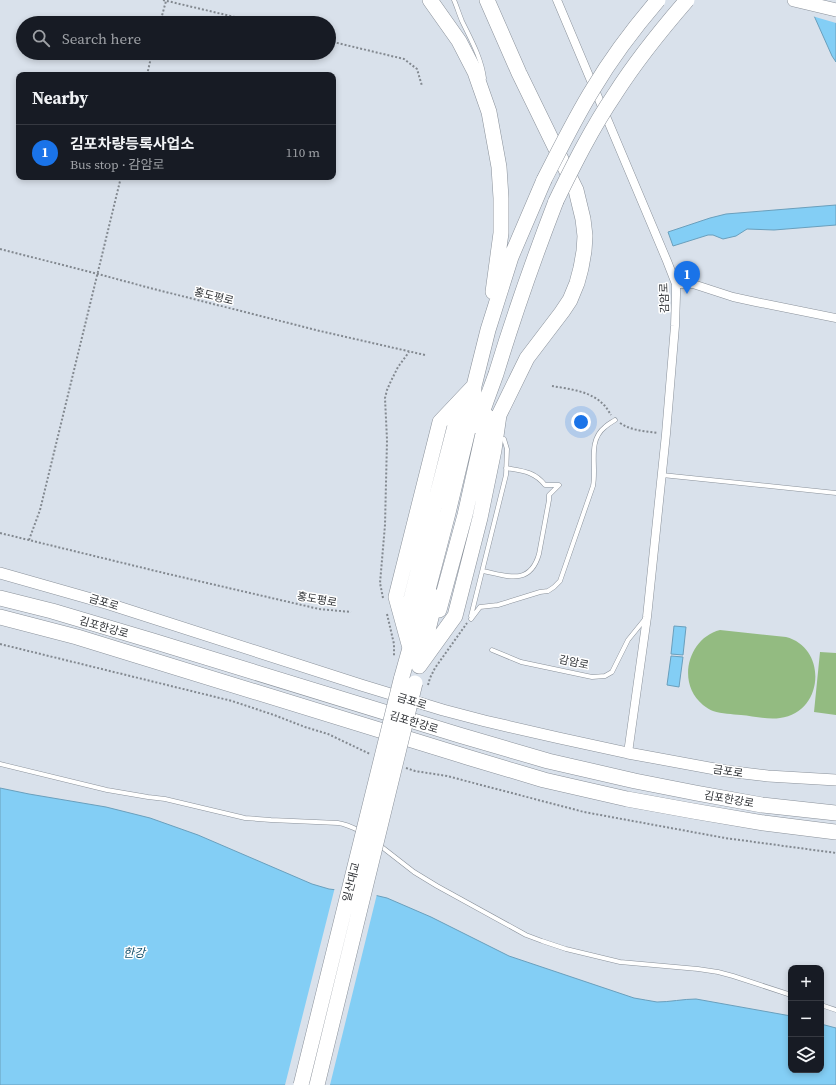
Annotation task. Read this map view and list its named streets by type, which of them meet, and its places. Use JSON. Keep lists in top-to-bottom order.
{
  "streets": {
    "highway": ["김포한강로", "일산대교"],
    "main road": ["금포로"],
    "street": ["감암로"],
    "path": ["홍도평로"]
  },
  "crossings": [
    ["감암로", "금포로"]
  ],
  "water": ["한강"],
  "page": {
    "search": "Search here",
    "heading": "Nearby",
    "list": [
      {
        "mark": "1",
        "name": "김포차량등록사업소",
        "note": "Bus stop · 감암로",
        "value": "110 m"
      }
    ],
    "pins": "1",
    "map_buttons": ["+", "−"]
  }
}
